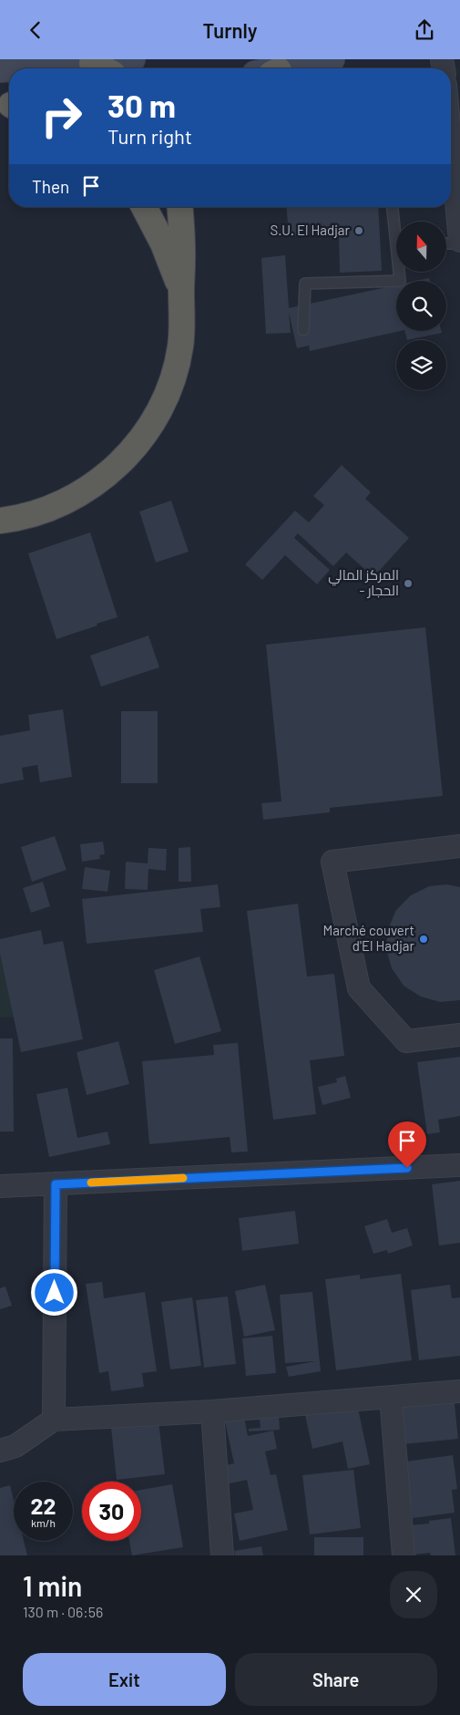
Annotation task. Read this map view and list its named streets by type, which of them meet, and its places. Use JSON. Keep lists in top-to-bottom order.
{
  "places": ["S.U. El Hadjar", "المركز المالي - الحجار", "Marché couvert d'El Hadjar"],
  "north": "top",
  "page": {
    "header": "Turnly",
    "turn": ["30 m", "Turn right"],
    "then": "Then",
    "speed": "22 km/h",
    "limit": "30",
    "heading": ["1 min", "130 m · 06:56"],
    "buttons": ["Exit", "Share"]
  }
}
